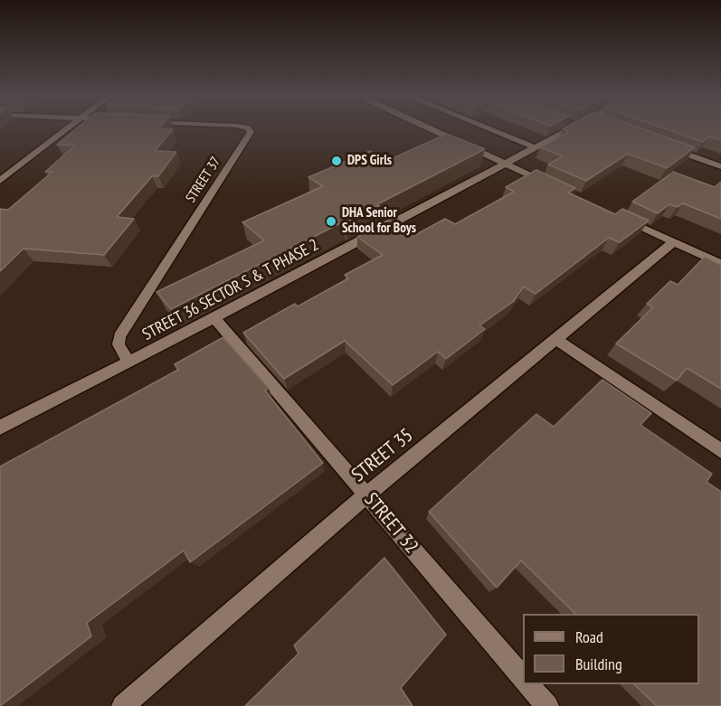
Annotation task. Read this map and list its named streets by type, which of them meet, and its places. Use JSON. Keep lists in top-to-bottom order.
{
  "streets": {
    "street": [
      "STREET 37",
      "STREET 36 SECTOR S & T PHASE 2",
      "STREET 35",
      "STREET 32"
    ]
  },
  "crossings": [
    ["STREET 37", "STREET 36 SECTOR S & T PHASE 2"],
    ["STREET 36 SECTOR S & T PHASE 2", "STREET 32"],
    ["STREET 35", "STREET 32"]
  ],
  "places": ["DPS Girls", "DHA Senior School for Boys"],
  "legend": ["Road", "Building"]
}
